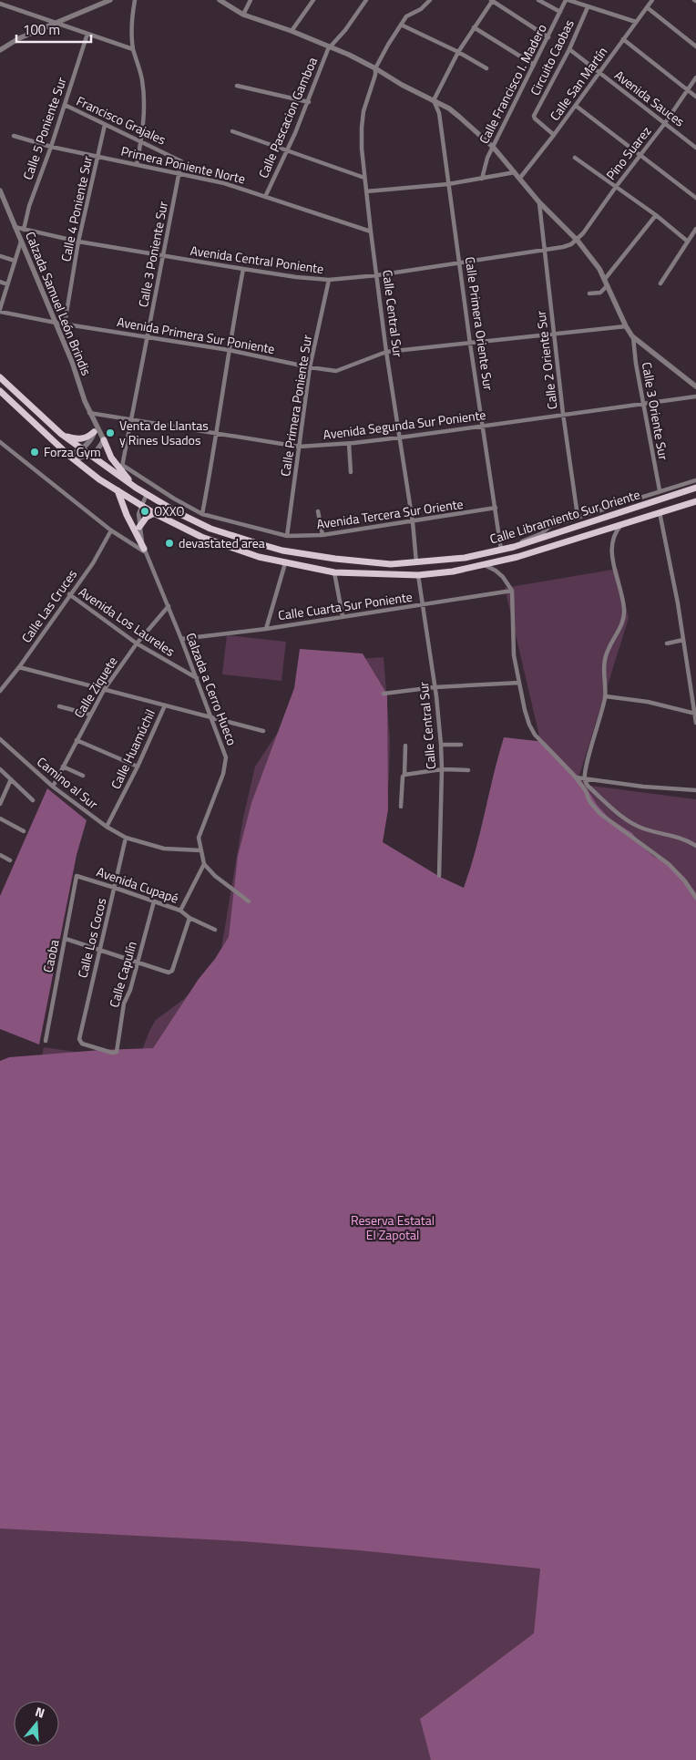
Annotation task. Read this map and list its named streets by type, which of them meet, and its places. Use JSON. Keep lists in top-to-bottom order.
{
  "streets": {
    "main road": ["Calle Libramiento Sur Oriente"],
    "street": [
      "Circuito Caobas",
      "Calle Francisco I. Madero",
      "Calle San Martín",
      "Avenida Sauces",
      "Calle Pascacion Gamboa",
      "Francisco Grajales",
      "Calle 5 Poniente Sur",
      "Pino Suarez",
      "Primera Poniente Norte",
      "Calle 4 Poniente Sur",
      "Calle 3 Poniente Sur",
      "Avenida Central Poniente",
      "Calzada Samuel León Brindis",
      "Calle Central Sur",
      "Calle Primera Oriente Sur",
      "Avenida Primera Sur Poniente",
      "Calle 2 Oriente Sur",
      "Calle Primera Poniente Sur",
      "Calle 3 Oriente Sur",
      "Avenida Segunda Sur Poniente",
      "Avenida Tercera Sur Oriente",
      "Calle Las Cruces",
      "Calle Cuarta Sur Poniente",
      "Avenida Los Laureles",
      "Calle Ziquete",
      "Calzada a Cerro Hueco",
      "Calle Huamúchil",
      "Camino al Sur",
      "Avenida Cupapé",
      "Calle Los Cocos",
      "Caoba",
      "Calle Capulín"
    ]
  },
  "crossings": [
    ["Circuito Caobas", "Calle San Martín"],
    ["Circuito Caobas", "Avenida Sauces"],
    ["Calle San Martín", "Avenida Sauces"],
    ["Avenida Sauces", "Pino Suarez"],
    ["Calle Pascacion Gamboa", "Primera Poniente Norte"],
    ["Francisco Grajales", "Calle 5 Poniente Sur"],
    ["Francisco Grajales", "Primera Poniente Norte"],
    ["Francisco Grajales", "Calle 4 Poniente Sur"],
    ["Francisco Grajales", "Calle 3 Poniente Sur"],
    ["Calle 5 Poniente Sur", "Primera Poniente Norte"],
    ["Calle 5 Poniente Sur", "Avenida Central Poniente"],
    ["Pino Suarez", "Avenida Central Poniente"],
    ["Primera Poniente Norte", "Calle 4 Poniente Sur"],
    ["Primera Poniente Norte", "Calle 3 Poniente Sur"],
    ["Primera Poniente Norte", "Calle Central Sur"],
    ["Calle 4 Poniente Sur", "Avenida Central Poniente"],
    ["Calle 4 Poniente Sur", "Avenida Primera Sur Poniente"],
    ["Calle 3 Poniente Sur", "Avenida Central Poniente"],
    ["Calle 3 Poniente Sur", "Avenida Primera Sur Poniente"],
    ["Calle 3 Poniente Sur", "Avenida Segunda Sur Poniente"],
    ["Calle 3 Poniente Sur", "Avenida Tercera Sur Oriente"],
    ["Avenida Central Poniente", "Calzada Samuel León Brindis"],
    ["Avenida Central Poniente", "Calle Central Sur"],
    ["Avenida Central Poniente", "Calle Primera Oriente Sur"],
    ["Avenida Central Poniente", "Calle 2 Oriente Sur"],
    ["Avenida Central Poniente", "Calle Primera Poniente Sur"],
    ["Calzada Samuel León Brindis", "Avenida Primera Sur Poniente"],
    ["Calzada Samuel León Brindis", "Avenida Segunda Sur Poniente"],
    ["Calle Central Sur", "Avenida Primera Sur Poniente"],
    ["Calle Central Sur", "Avenida Segunda Sur Poniente"],
    ["Calle Central Sur", "Avenida Tercera Sur Oriente"],
    ["Calle Central Sur", "Calle Libramiento Sur Oriente"],
    ["Calle Central Sur", "Calle Cuarta Sur Poniente"],
    ["Calle Primera Oriente Sur", "Avenida Primera Sur Poniente"],
    ["Calle Primera Oriente Sur", "Avenida Segunda Sur Poniente"],
    ["Calle Primera Oriente Sur", "Avenida Tercera Sur Oriente"],
    ["Calle Primera Oriente Sur", "Calle Libramiento Sur Oriente"],
    ["Avenida Primera Sur Poniente", "Calle 2 Oriente Sur"],
    ["Avenida Primera Sur Poniente", "Calle Primera Poniente Sur"],
    ["Calle 2 Oriente Sur", "Avenida Segunda Sur Poniente"],
    ["Calle Primera Poniente Sur", "Avenida Segunda Sur Poniente"],
    ["Calle Primera Poniente Sur", "Avenida Tercera Sur Oriente"],
    ["Calle 3 Oriente Sur", "Avenida Segunda Sur Poniente"],
    ["Calle Libramiento Sur Oriente", "Calzada a Cerro Hueco"],
    ["Calle Las Cruces", "Avenida Los Laureles"],
    ["Calle Cuarta Sur Poniente", "Calzada a Cerro Hueco"],
    ["Avenida Los Laureles", "Calle Ziquete"],
    ["Avenida Los Laureles", "Calzada a Cerro Hueco"],
    ["Calle Ziquete", "Calzada a Cerro Hueco"],
    ["Calle Ziquete", "Camino al Sur"],
    ["Calzada a Cerro Hueco", "Camino al Sur"],
    ["Calle Huamúchil", "Camino al Sur"],
    ["Camino al Sur", "Calle Los Cocos"],
    ["Avenida Cupapé", "Calle Los Cocos"],
    ["Avenida Cupapé", "Caoba"],
    ["Avenida Cupapé", "Calle Capulín"],
    ["Calle Los Cocos", "Calle Capulín"]
  ],
  "parks": ["Reserva Estatal El Zapotal"],
  "places": [
    "Venta de Llantas y Rines Usados",
    "Forza Gym",
    "OXXO",
    "devastated area"
  ],
  "scale_bar": "100 m",
  "north": "top"
}
